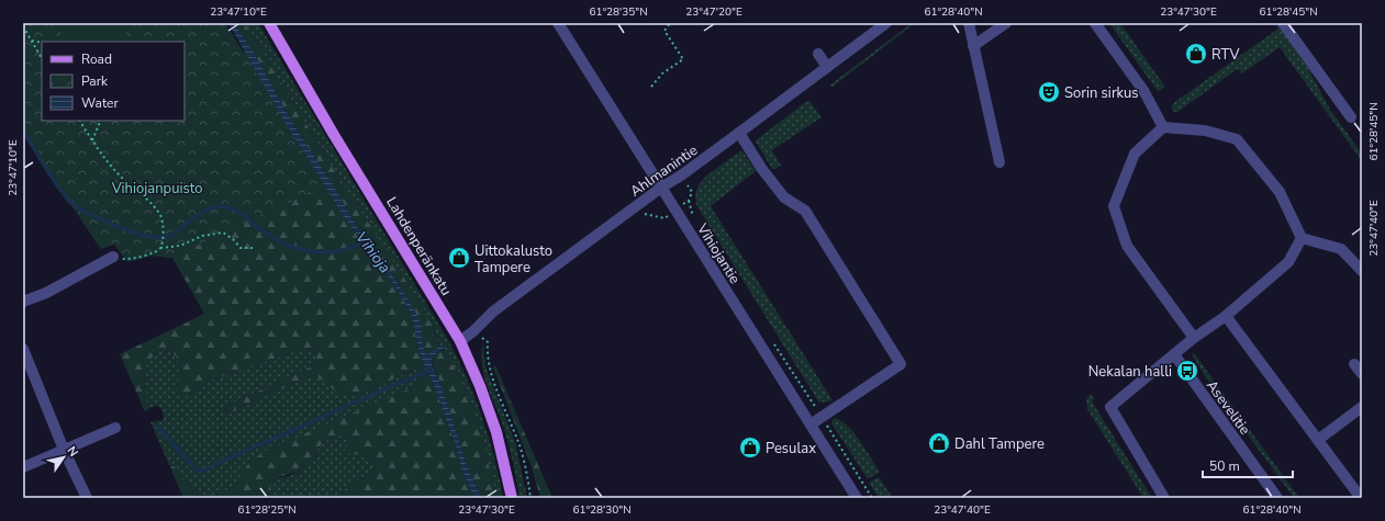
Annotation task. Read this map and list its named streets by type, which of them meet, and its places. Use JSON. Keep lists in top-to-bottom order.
{
  "streets": {
    "main road": ["Lahdenperänkatu"],
    "street": ["Ahlmanintie", "Vihiojantie", "Asevelitie"]
  },
  "crossings": [
    ["Ahlmanintie", "Lahdenperänkatu"],
    ["Ahlmanintie", "Vihiojantie"]
  ],
  "water": ["Vihioja"],
  "parks": ["Vihiojanpuisto"],
  "places": {
    "shop": [
      "RTV",
      "Uittokalusto Tampere",
      "Dahl Tampere",
      "Pesulax"
    ],
    "theatre": ["Sorin sirkus"],
    "bus stop": ["Nekalan halli"]
  },
  "legend": ["Road", "Park", "Water"],
  "scale_bar": "50 m",
  "north": "top right",
  "coordinates": [
    "23°47'10\"E",
    "61°28'35\"N",
    "23°47'20\"E",
    "61°28'40\"N",
    "23°47'30\"E",
    "61°28'45\"N",
    "23°47'40\"E",
    "61°28'25\"N",
    "61°28'30\"N"
  ]
}
